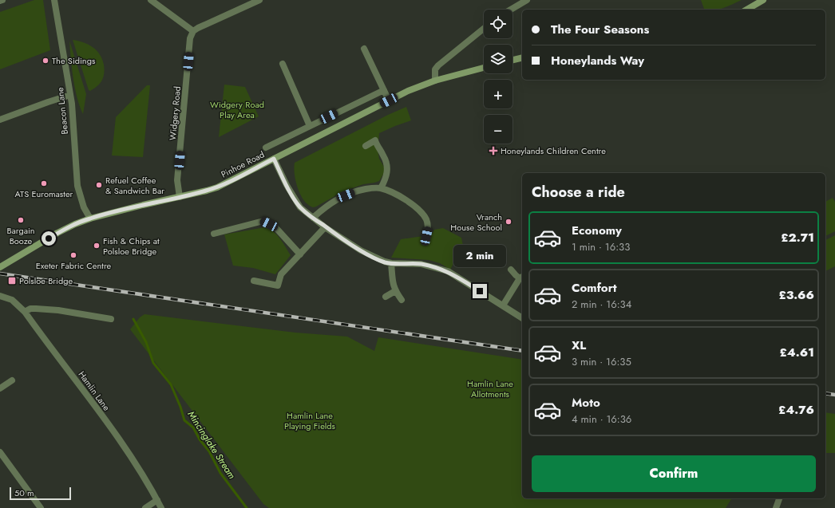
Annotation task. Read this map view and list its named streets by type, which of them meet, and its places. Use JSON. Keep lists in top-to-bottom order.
{
  "streets": {
    "main road": ["Pinhoe Road"],
    "street": ["Beacon Lane", "Widgery Road", "Hamlin Lane"]
  },
  "crossings": [
    ["Beacon Lane", "Pinhoe Road"],
    ["Widgery Road", "Pinhoe Road"]
  ],
  "water": ["Mincinglake Stream"],
  "parks": ["Widgery Road Play Area", "Hamlin Lane Allotments", "Hamlin Lane Playing Fields"],
  "places": {
    "other": [
      "The Sidings",
      "ATS Euromaster",
      "Refuel Coffee & Sandwich Bar",
      "Bargain Booze",
      "Vranch House School",
      "Fish & Chips at Polsloe Bridge",
      "Exeter Fabric Centre"
    ],
    "health": ["Honeylands Children Centre"],
    "transit": ["Polsloe Bridge"]
  },
  "scale_bar": "50 m",
  "page": {
    "map_buttons": ["+", "−"],
    "banner": ["The Four Seasons", "Honeylands Way"],
    "heading": "Choose a ride",
    "list": [
      {
        "name": "Economy",
        "note": "1 min · 16:33",
        "value": "£2.71"
      },
      {
        "name": "Comfort",
        "note": "2 min · 16:34",
        "value": "£3.66"
      },
      {
        "name": "XL",
        "note": "3 min · 16:35",
        "value": "£4.61"
      },
      {
        "name": "Moto",
        "note": "4 min · 16:36",
        "value": "£4.76"
      }
    ],
    "bubble": "2 min",
    "buttons": "Confirm",
    "scale": "50 m"
  }
}
